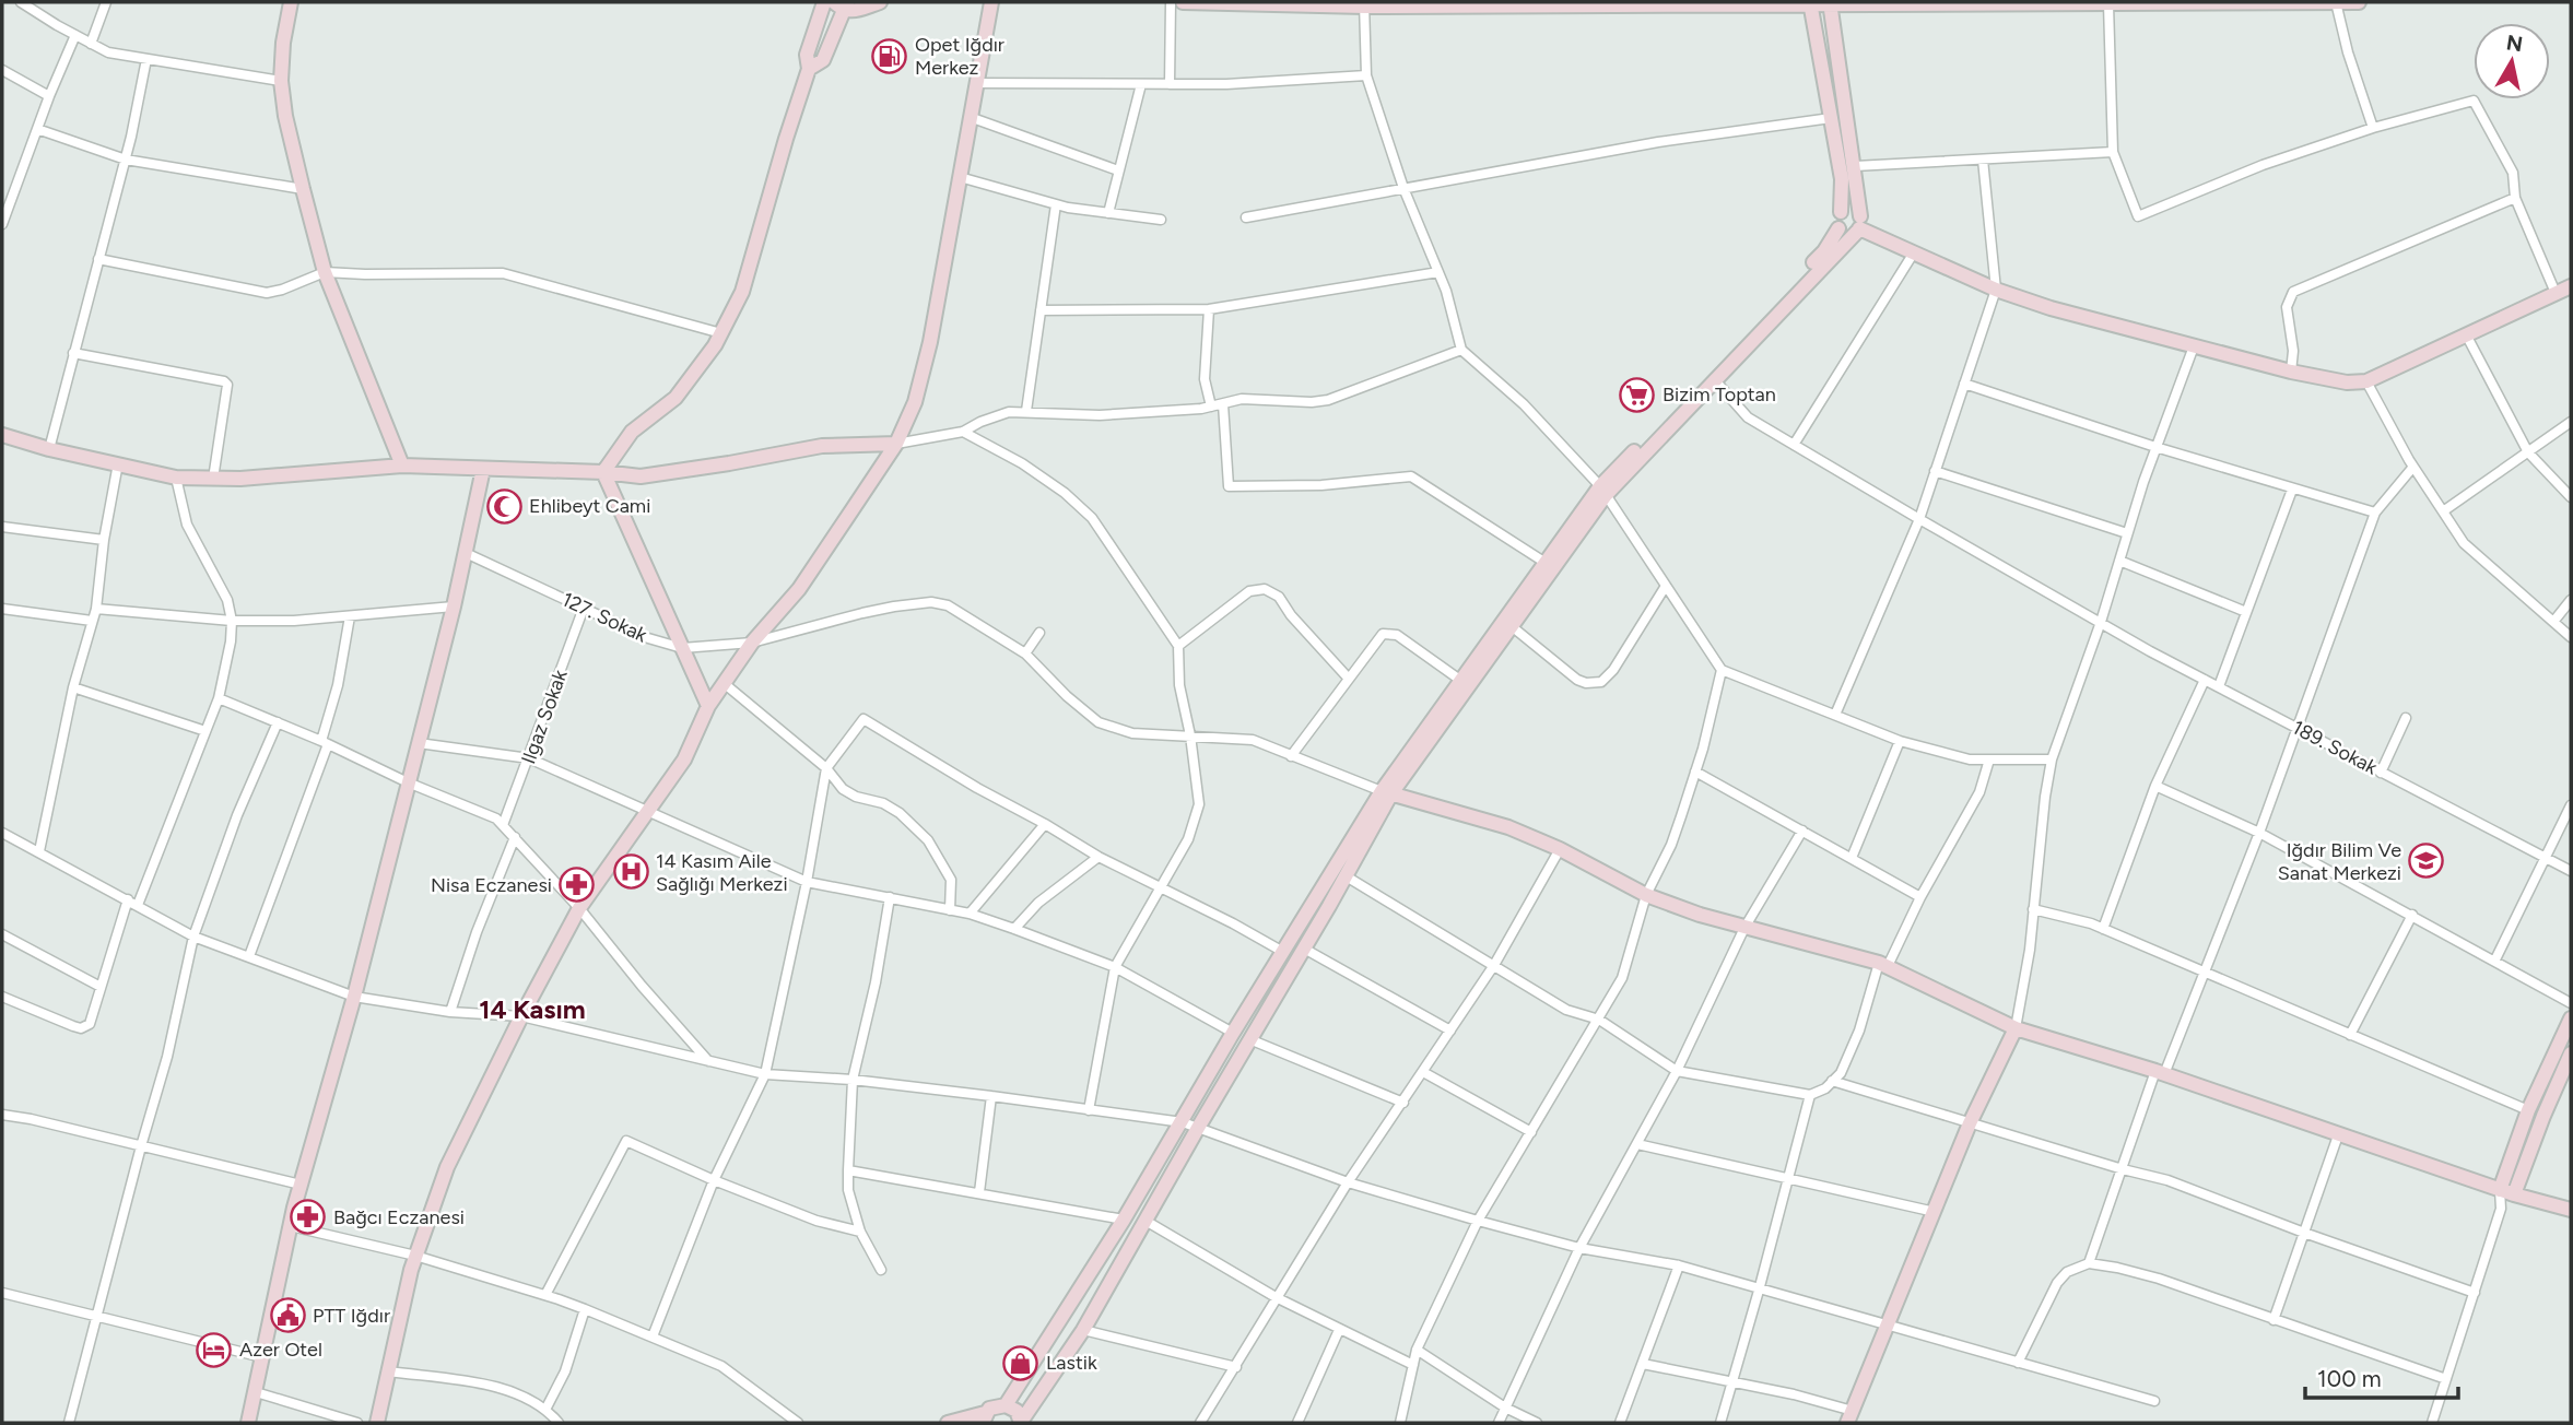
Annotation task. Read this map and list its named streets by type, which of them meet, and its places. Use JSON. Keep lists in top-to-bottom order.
{
  "streets": {
    "street": ["127. Sokak", "Ilgaz Sokak", "189. Sokak"]
  },
  "crossings": [
    ["127. Sokak", "Ilgaz Sokak"]
  ],
  "districts": ["14 Kasım"],
  "places": {
    "fuel station": ["Opet Iğdır Merkez"],
    "supermarket": ["Bizim Toptan"],
    "mosque": ["Ehlibeyt Cami"],
    "school or university": ["Iğdır Bilim Ve Sanat Merkezi"],
    "hospital": ["14 Kasım Aile Sağlığı Merkezi"],
    "pharmacy": ["Nisa Eczanesi", "Bağcı Eczanesi"],
    "public building": ["PTT Iğdır"],
    "hotel": ["Azer Otel"],
    "shop": ["Lastik"]
  },
  "scale_bar": "100 m",
  "north": "top"
}
